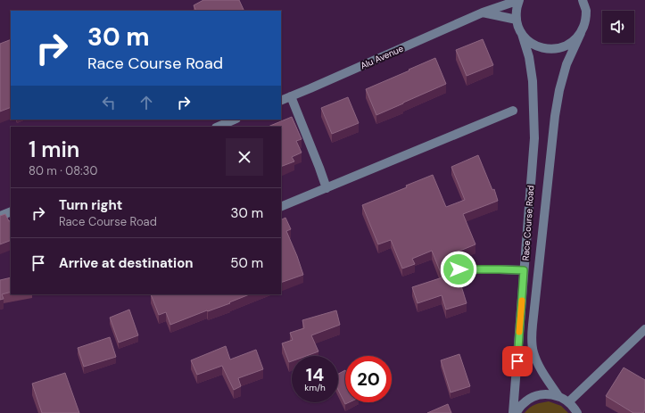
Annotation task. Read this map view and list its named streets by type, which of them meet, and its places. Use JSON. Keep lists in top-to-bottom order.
{
  "streets": {
    "street": ["Alu Avenue", "Race Course Road"]
  },
  "page": {
    "turn": ["30 m", "Race Course Road"],
    "heading": ["1 min", "80 m · 08:30"],
    "list": [
      {
        "name": "Turn right",
        "note": "Race Course Road",
        "value": "30 m"
      },
      {
        "name": "Arrive at destination",
        "value": "50 m"
      }
    ],
    "speed": "14 km/h",
    "limit": "20"
  }
}
